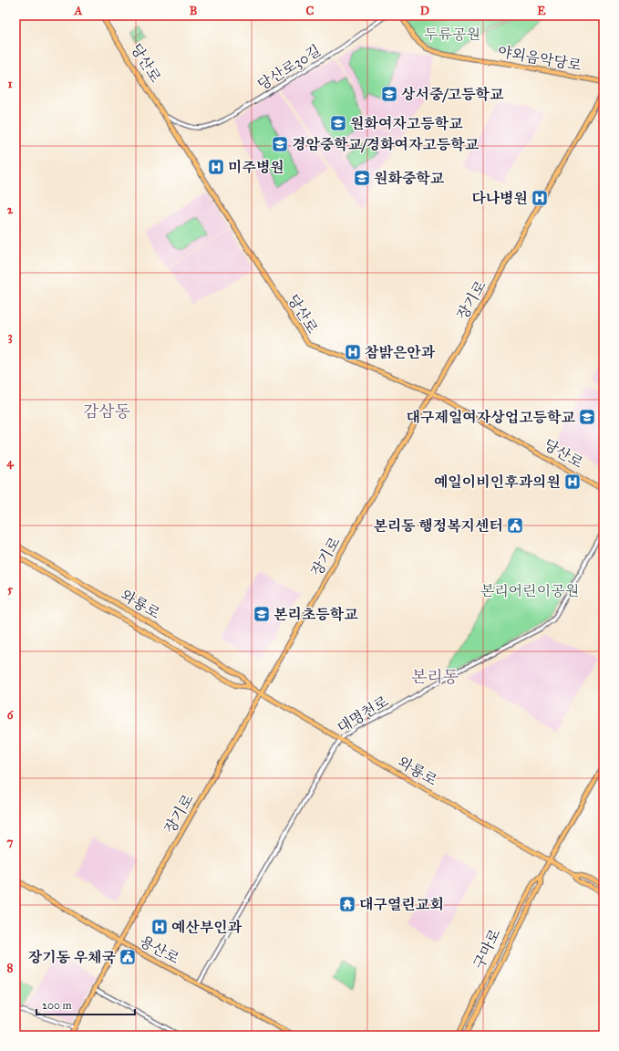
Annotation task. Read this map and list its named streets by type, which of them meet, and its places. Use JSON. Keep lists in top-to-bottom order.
{
  "streets": {
    "main road": [
      "야외음악당로",
      "당산로",
      "장기로",
      "와룡로",
      "구마로",
      "용산로"
    ],
    "street": ["당산로30길", "대명천로"]
  },
  "crossings": [
    ["당산로", "당산로30길"],
    ["당산로", "장기로"],
    ["장기로", "와룡로"],
    ["장기로", "용산로"],
    ["와룡로", "대명천로"],
    ["와룡로", "구마로"],
    ["대명천로", "용산로"]
  ],
  "districts": ["감삼동", "본리동"],
  "parks": ["두류공원", "본리어린이공원"],
  "places": {
    "school or university": [
      "상서중/고등학교",
      "원화여자고등학교",
      "경암중학교/경화여자고등학교",
      "원화중학교",
      "대구제일여자상업고등학교",
      "본리초등학교"
    ],
    "hospital": [
      "미주병원",
      "다나병원",
      "참밝은안과",
      "예일이비인후과의원",
      "예산부인과"
    ],
    "public building": ["본리동 행정복지센터", "장기동 우체국"],
    "temple": ["대구열린교회"]
  },
  "scale_bar": "200 m",
  "grid": {
    "columns": [
      "A",
      "B",
      "C",
      "D",
      "E"
    ],
    "rows": [
      "1",
      "2",
      "3",
      "4",
      "5",
      "6",
      "7",
      "8"
    ]
  }
}
